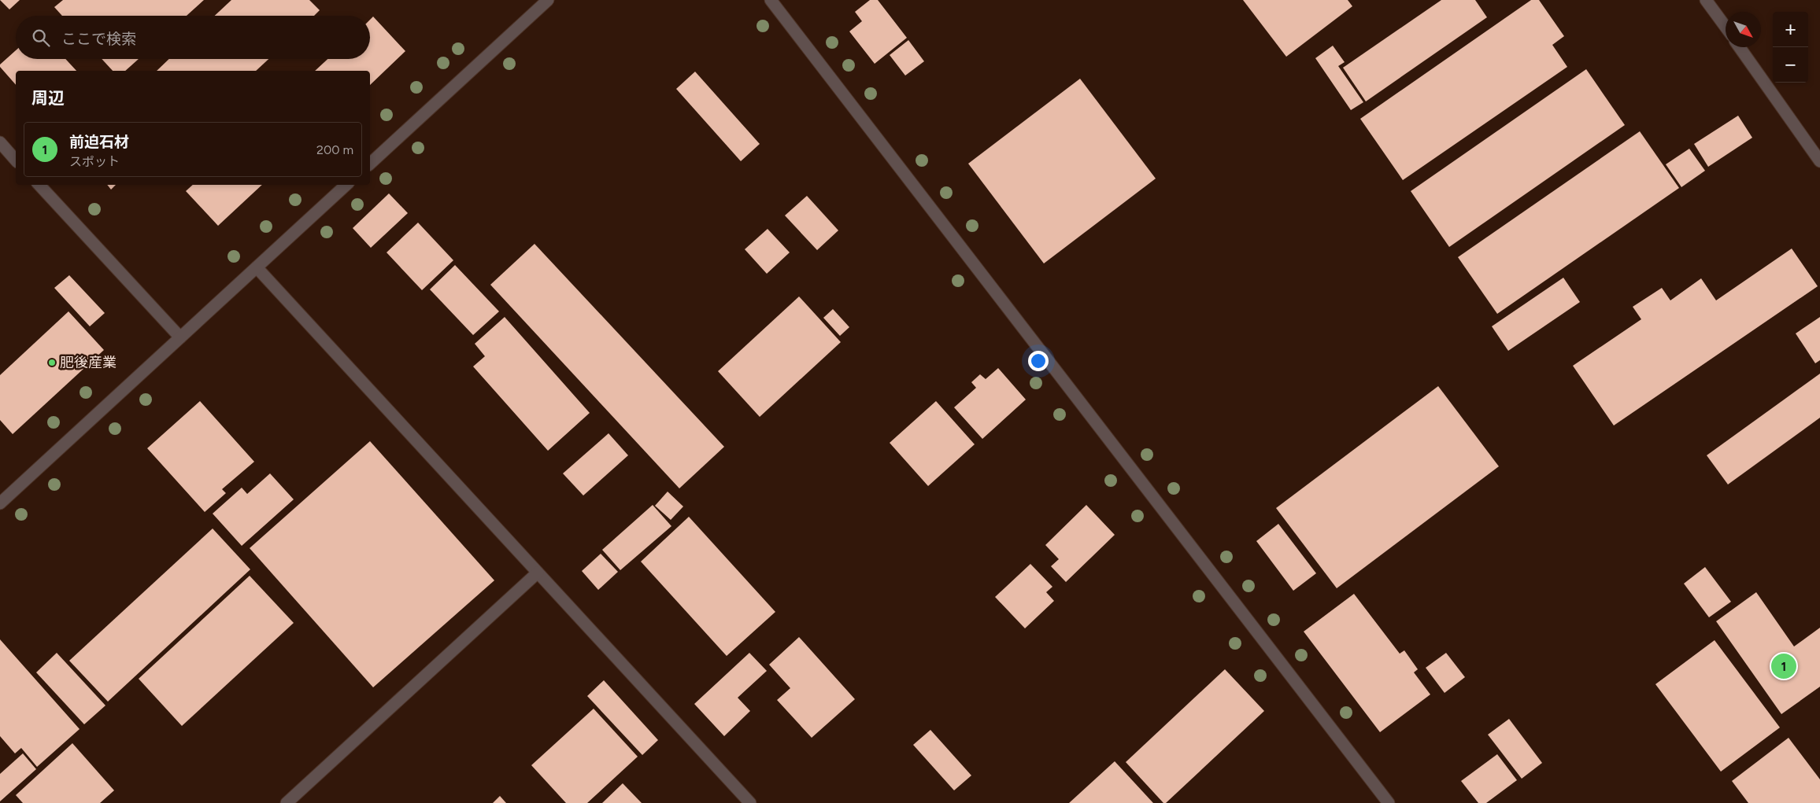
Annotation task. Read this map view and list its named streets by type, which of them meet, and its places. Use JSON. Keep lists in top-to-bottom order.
{
  "places": ["肥後産業"],
  "north": "bottom right",
  "page": {
    "map_buttons": ["+", "−"],
    "search": "ここで検索",
    "heading": "周辺",
    "list": [
      {
        "mark": "1",
        "name": "前迫石材",
        "note": "スポット",
        "value": "200 m"
      }
    ],
    "pins": "1"
  }
}
